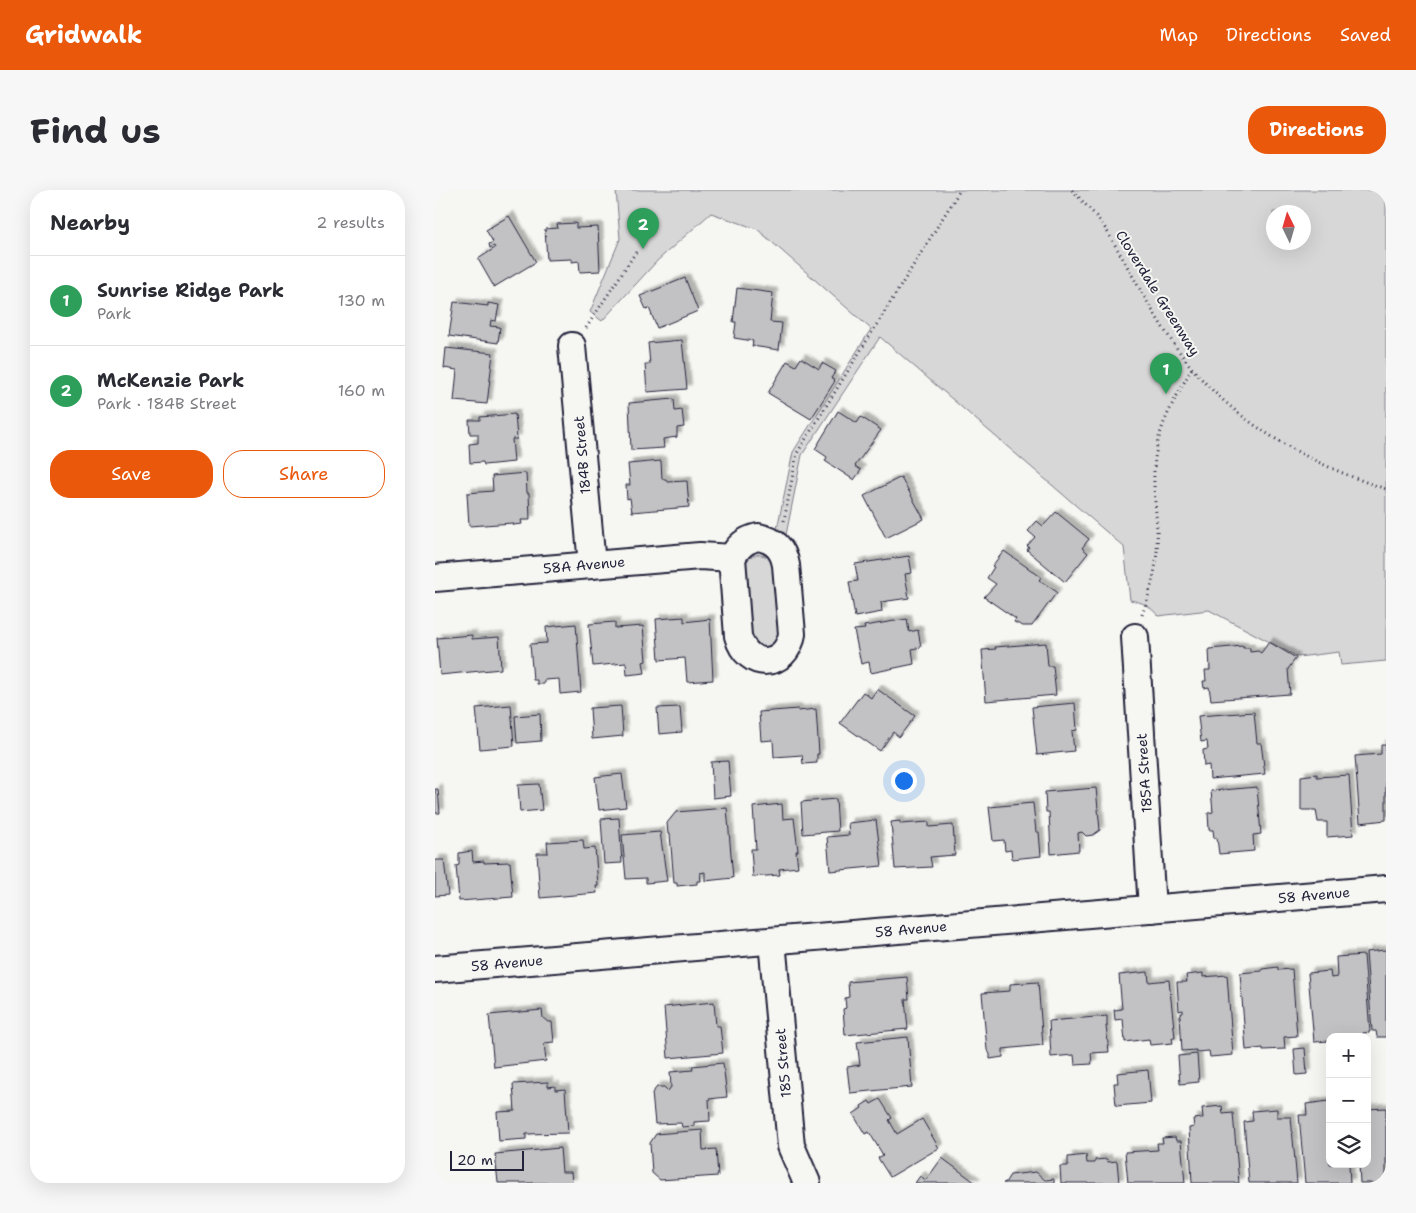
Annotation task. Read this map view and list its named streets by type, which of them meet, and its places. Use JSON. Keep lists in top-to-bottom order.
{
  "streets": {
    "street": [
      "184B Street",
      "58A Avenue",
      "185A Street",
      "58 Avenue",
      "185 Street"
    ],
    "path": ["Cloverdale Greenway"]
  },
  "crossings": [
    ["184B Street", "58A Avenue"],
    ["185A Street", "58 Avenue"],
    ["58 Avenue", "185 Street"]
  ],
  "scale_bar": "20 m",
  "north": "top",
  "page": {
    "header": "Gridwalk",
    "nav": ["Map", "Directions", "Saved"],
    "buttons": [
      "Directions",
      ["Save", "Share"]
    ],
    "title": "Find us",
    "heading": ["Nearby", "2 results"],
    "pins": ["2", "1"],
    "list": [
      {
        "mark": "1",
        "name": "Sunrise Ridge Park",
        "note": "Park",
        "value": "130 m"
      },
      {
        "mark": "2",
        "name": "McKenzie Park",
        "note": "Park · 184B Street",
        "value": "160 m"
      }
    ],
    "map_buttons": ["+", "−"],
    "scale": "20 m"
  }
}
